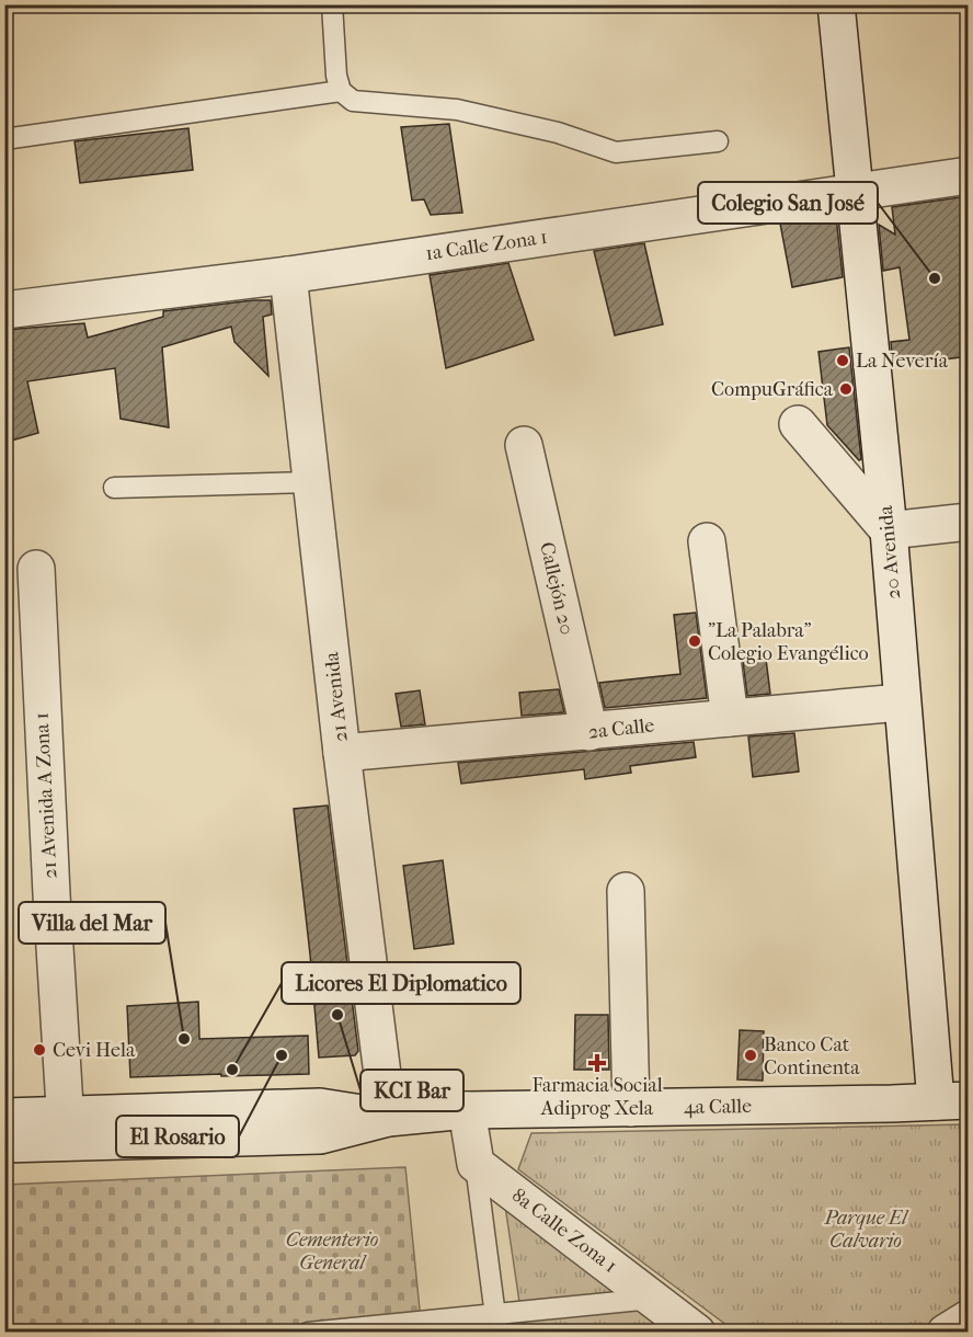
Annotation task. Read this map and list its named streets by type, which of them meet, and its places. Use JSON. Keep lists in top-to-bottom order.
{
  "streets": {
    "street": [
      "1a Calle Zona 1",
      "20 Avenida",
      "Callejón 20",
      "21 Avenida",
      "2a Calle",
      "21 Avenida A Zona 1",
      "4a Calle",
      "8a Calle Zona 1"
    ]
  },
  "crossings": [
    ["1a Calle Zona 1", "20 Avenida"],
    ["1a Calle Zona 1", "21 Avenida"],
    ["20 Avenida", "2a Calle"],
    ["20 Avenida", "4a Calle"],
    ["Callejón 20", "2a Calle"],
    ["21 Avenida", "2a Calle"],
    ["21 Avenida", "4a Calle"],
    ["21 Avenida A Zona 1", "4a Calle"]
  ],
  "parks": ["Parque El Calvario", "Cementerio General"],
  "places": {
    "other": [
      "Colegio San José",
      "La Nevería",
      "CompuGráfica",
      "\"La Palabra\" Colegio Evangélico",
      "KCI Bar",
      "Villa del Mar",
      "Cevi Hela",
      "El Rosario",
      "Banco Cat Continenta",
      "Licores El Diplomatico"
    ],
    "health": ["Farmacia Social Adiprog Xela"]
  }
}
